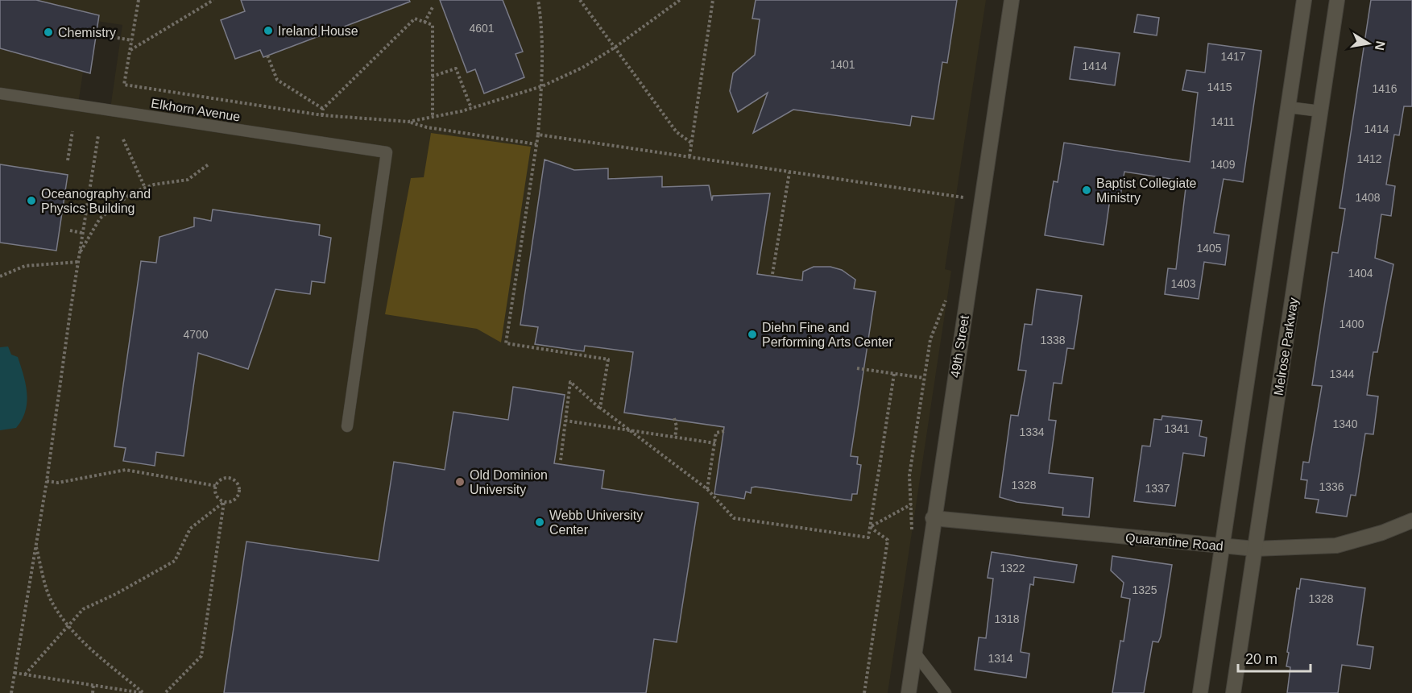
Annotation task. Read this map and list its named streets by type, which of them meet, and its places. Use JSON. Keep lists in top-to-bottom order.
{
  "streets": {
    "street": ["49th Street", "Melrose Parkway", "Quarantine Road"],
    "lane": ["Elkhorn Avenue"]
  },
  "crossings": [
    ["49th Street", "Quarantine Road"],
    ["Melrose Parkway", "Quarantine Road"]
  ],
  "places": [
    "Ireland House",
    "Chemistry",
    "Baptist Collegiate Ministry",
    "Oceanography and Physics Building",
    "Diehn Fine and Performing Arts Center",
    "Old Dominion University",
    "Webb University Center"
  ],
  "house_numbers": [
    "4601",
    "1417",
    "1401",
    "1414",
    "1415",
    "1416",
    "1411",
    "1414",
    "1412",
    "1409",
    "1408",
    "1405",
    "1404",
    "1403",
    "1400",
    "4700",
    "1338",
    "1344",
    "1340",
    "1341",
    "1334",
    "1328",
    "1336",
    "1337",
    "1322",
    "1325",
    "1328",
    "1318",
    "1314"
  ],
  "scale_bar": "20 m",
  "north": "right"
}
